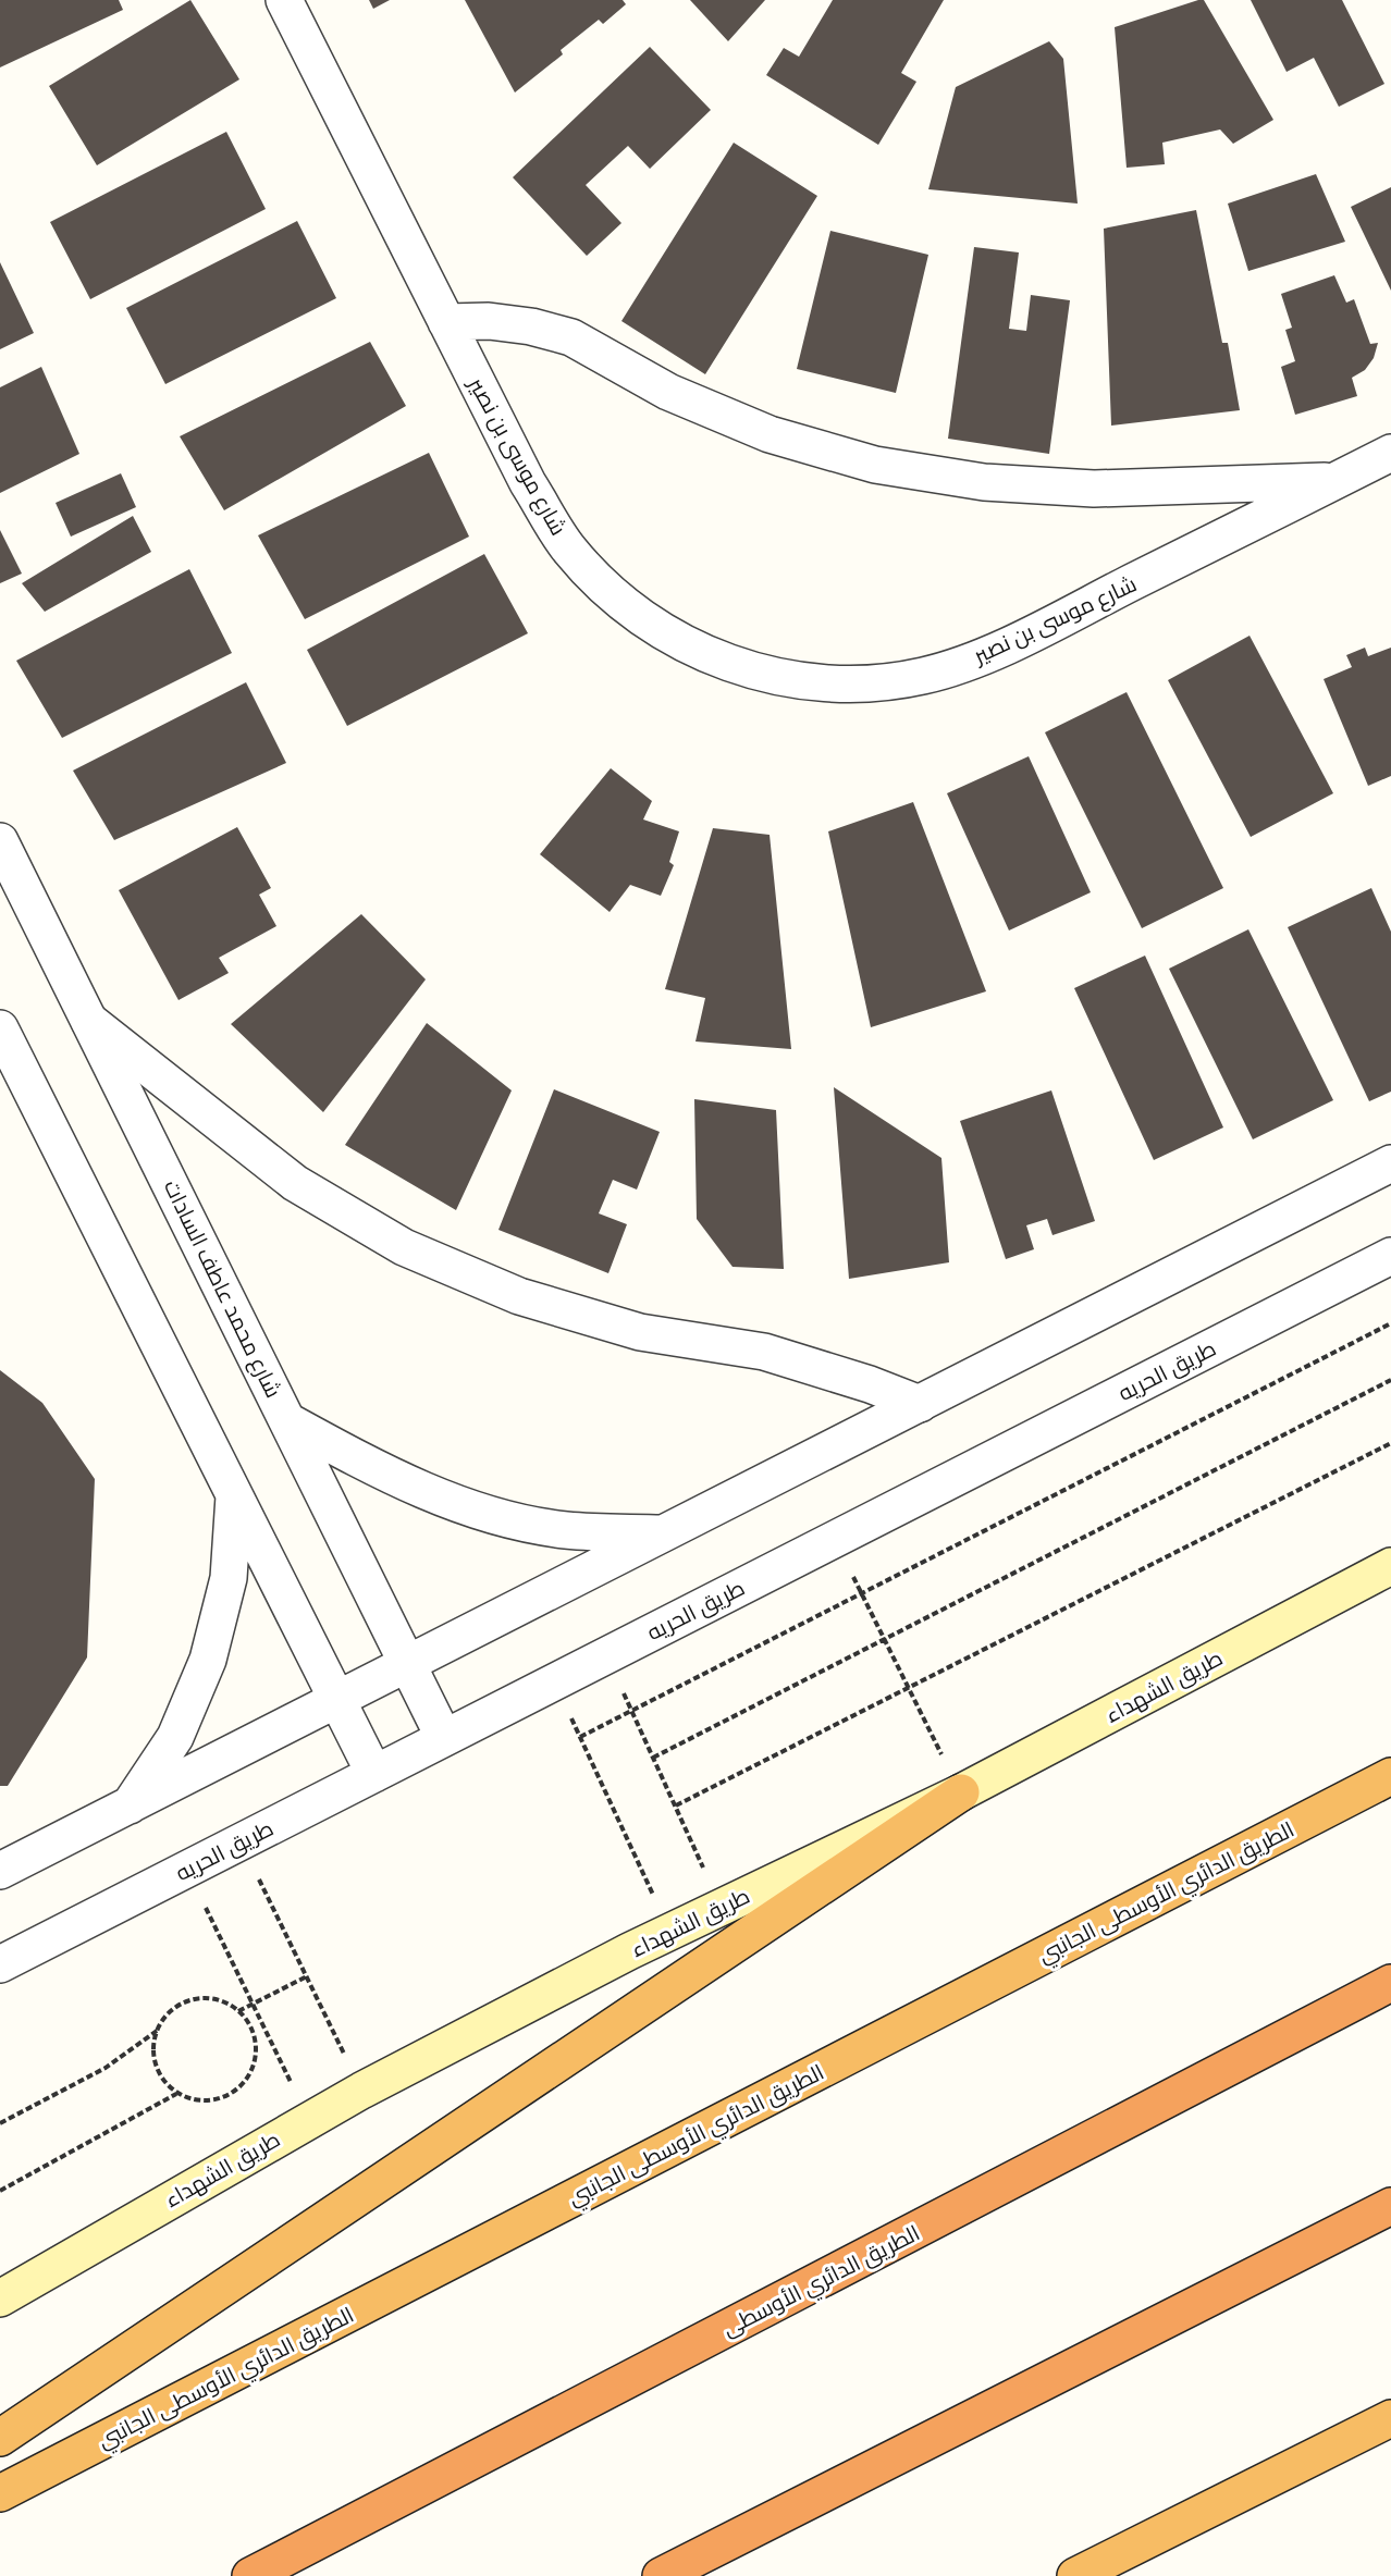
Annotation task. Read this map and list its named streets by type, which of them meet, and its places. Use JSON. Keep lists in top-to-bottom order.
{
  "streets": {
    "highway": ["الطريق الدائري الأوسطى الجانبي", "الطريق الدائري الأوسطى"],
    "main road": ["طريق الشهداء"],
    "street": ["شارع موسى بن نصير", "شارع محمد عاطف السادات", "طريق الحريه"]
  },
  "crossings": [
    ["شارع محمد عاطف السادات", "طريق الحريه"]
  ]
}
